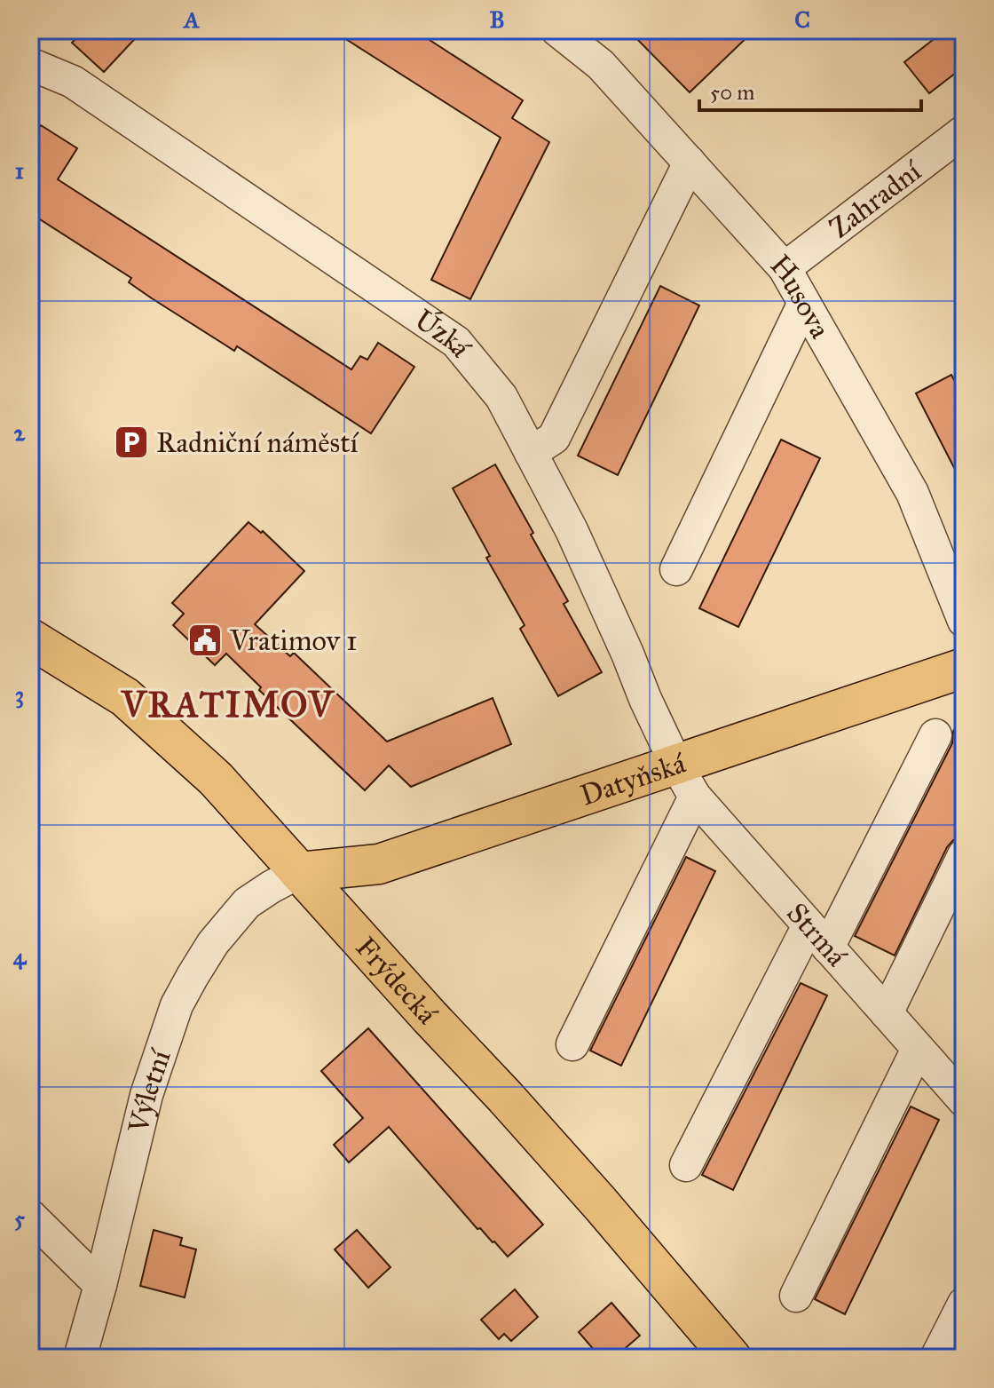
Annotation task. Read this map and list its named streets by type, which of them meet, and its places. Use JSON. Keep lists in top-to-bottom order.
{
  "streets": {
    "main road": ["Datyňská", "Frýdecká"],
    "street": [
      "Zahradní",
      "Husova",
      "Úzká",
      "Strmá",
      "Výletní"
    ]
  },
  "crossings": [
    ["Zahradní", "Husova"],
    ["Úzká", "Datyňská"],
    ["Úzká", "Strmá"],
    ["Datyňská", "Strmá"],
    ["Datyňská", "Frýdecká"],
    ["Datyňská", "Výletní"],
    ["Frýdecká", "Výletní"]
  ],
  "districts": ["VRATIMOV"],
  "places": {
    "parking": ["Radniční náměstí"],
    "public building": ["Vratimov 1"]
  },
  "scale_bar": "50 m",
  "grid": {
    "columns": ["A", "B", "C"],
    "rows": [
      "1",
      "2",
      "3",
      "4",
      "5"
    ]
  }
}
